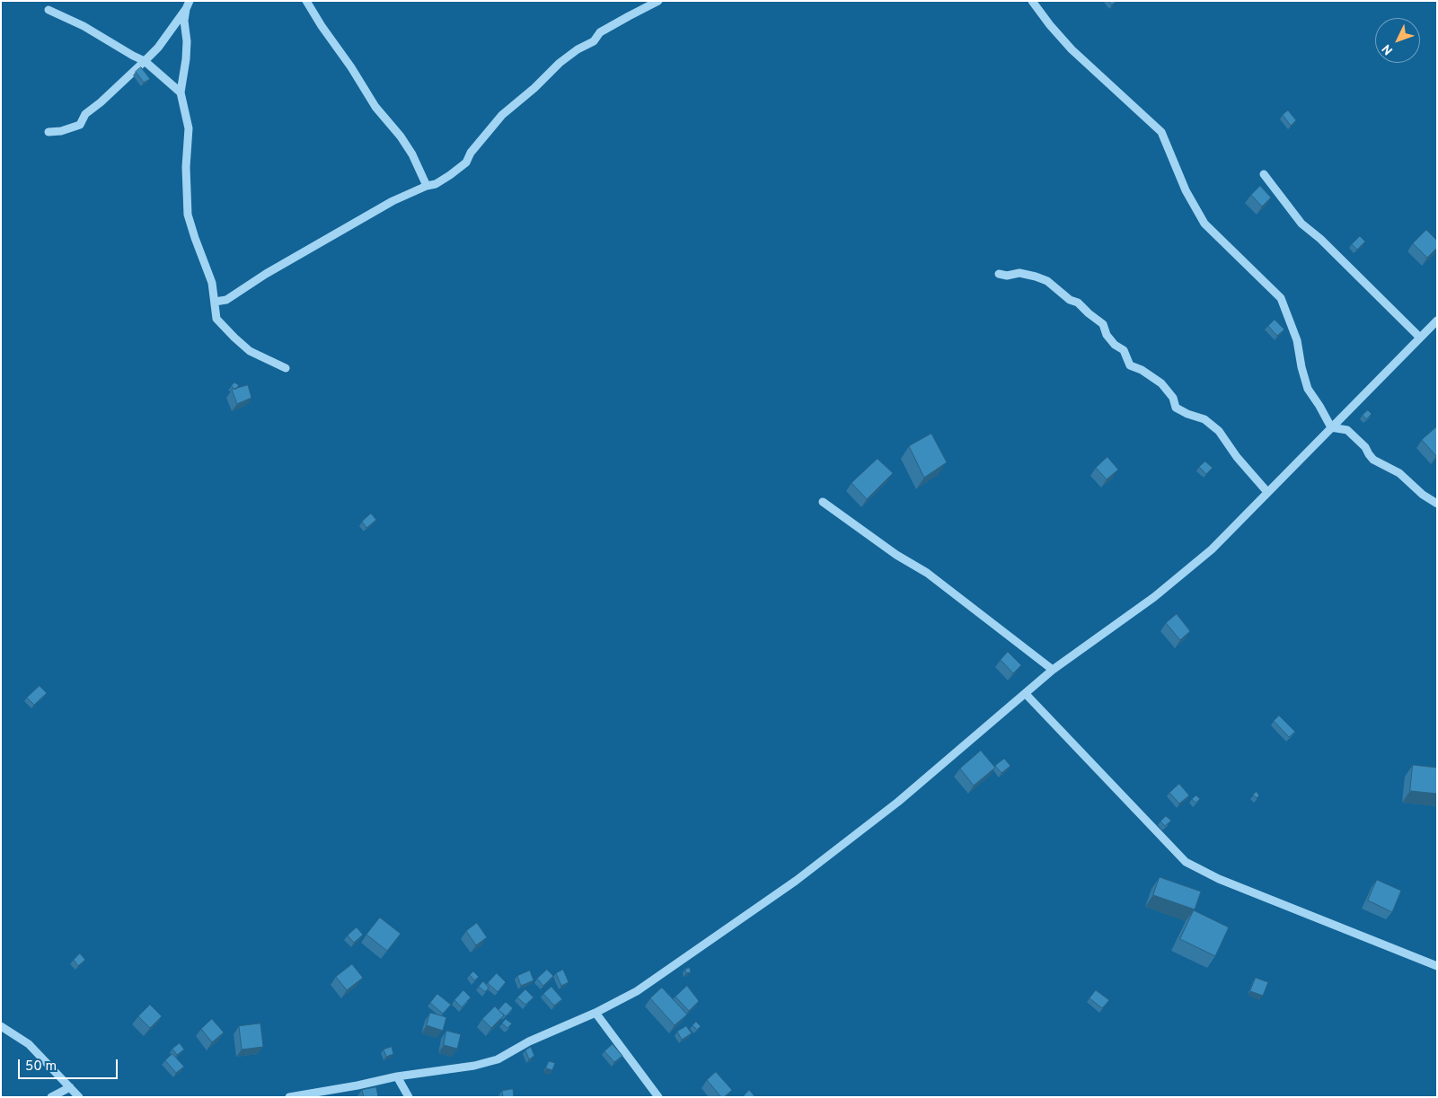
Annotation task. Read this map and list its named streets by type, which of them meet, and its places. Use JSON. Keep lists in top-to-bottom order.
{
  "scale_bar": "50 m",
  "north": "bottom left"
}
